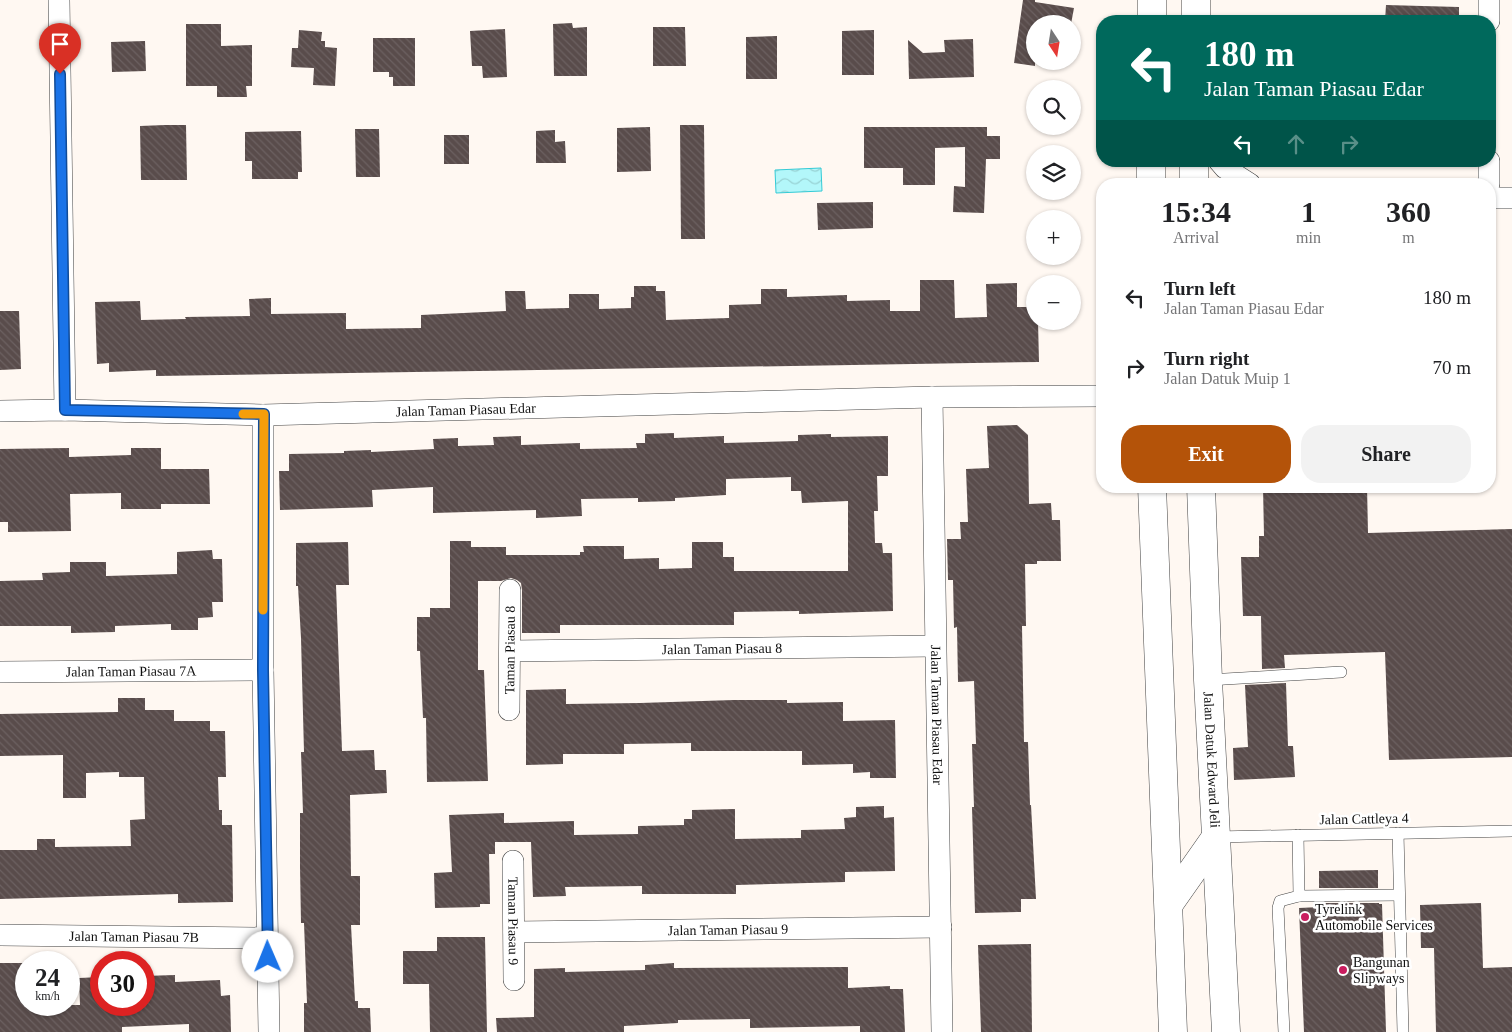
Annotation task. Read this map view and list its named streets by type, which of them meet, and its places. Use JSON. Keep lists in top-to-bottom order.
{
  "streets": {
    "street": [
      "Jalan Taman Piasau Edar",
      "Jalan Taman Piasau 8",
      "Taman Piasau 8",
      "Jalan Taman Piasau 7A",
      "Jalan Datuk Edward Jeli",
      "Taman Piasau 9",
      "Jalan Taman Piasau 9",
      "Jalan Taman Piasau 7B"
    ],
    "lane": ["Jalan Cattleya 4"]
  },
  "crossings": [
    ["Jalan Taman Piasau Edar", "Jalan Taman Piasau 8"],
    ["Jalan Taman Piasau Edar", "Jalan Taman Piasau 9"],
    ["Jalan Taman Piasau 8", "Taman Piasau 8"],
    ["Jalan Datuk Edward Jeli", "Jalan Cattleya 4"],
    ["Taman Piasau 9", "Jalan Taman Piasau 9"]
  ],
  "places": ["Tyrelink Automobile Services", "Bangunan Slipways"],
  "north": "bottom",
  "page": {
    "map_buttons": ["+", "−"],
    "turn": ["180 m", "Jalan Taman Piasau Edar"],
    "eta": [
      "15:34",
      "Arrival",
      "1",
      "min",
      "360",
      "m"
    ],
    "list": [
      {
        "name": "Turn left",
        "note": "Jalan Taman Piasau Edar",
        "value": "180 m"
      },
      {
        "name": "Turn right",
        "note": "Jalan Datuk Muip 1",
        "value": "70 m"
      }
    ],
    "buttons": ["Exit", "Share"],
    "speed": "24 km/h",
    "limit": "30"
  }
}
